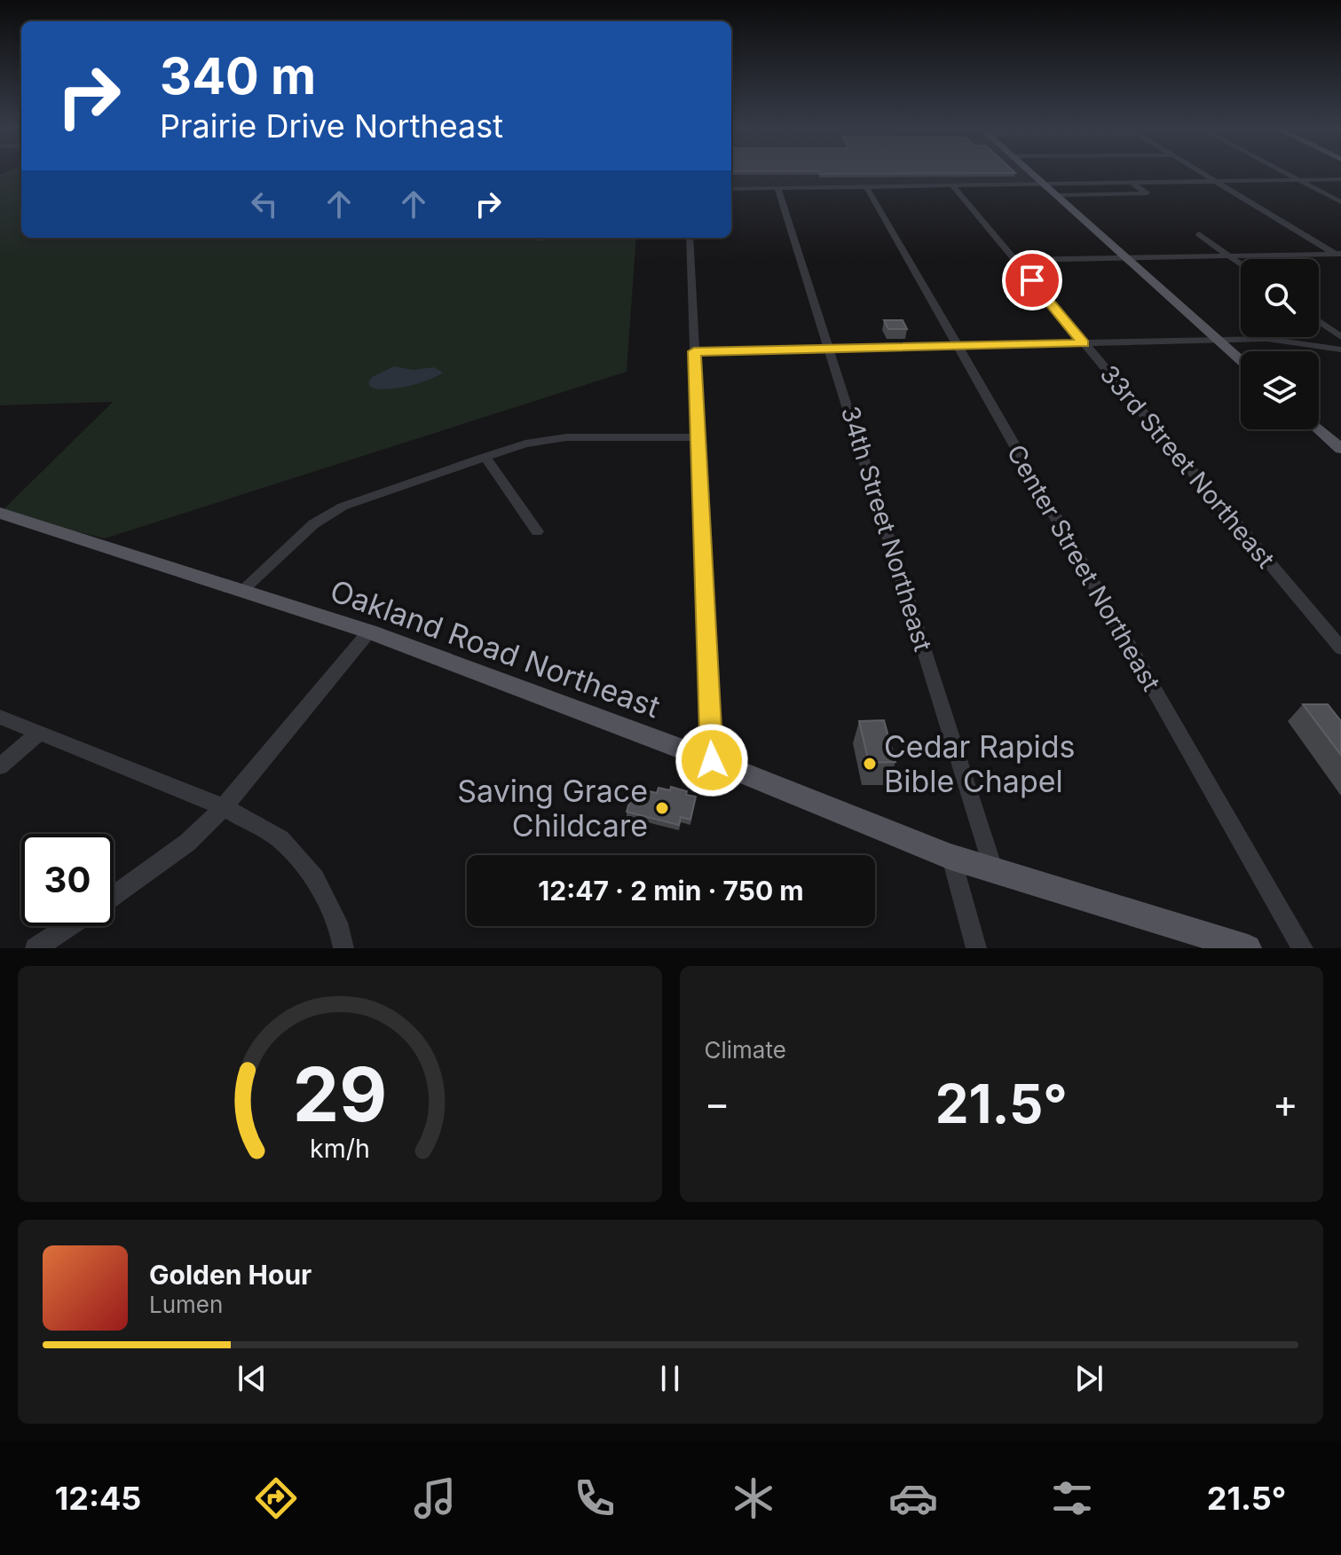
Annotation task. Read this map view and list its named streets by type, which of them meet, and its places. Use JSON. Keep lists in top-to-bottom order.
{
  "streets": {
    "main road": ["Oakland Road Northeast"],
    "street": ["33rd Street Northeast", "34th Street Northeast", "Center Street Northeast"]
  },
  "crossings": [
    ["34th Street Northeast", "Oakland Road Northeast"]
  ],
  "places": ["Cedar Rapids Bible Chapel", "Saving Grace Childcare"],
  "page": {
    "turn": ["340 m", "Prairie Drive Northeast"],
    "limit": "30",
    "trip": "12:47 · 2 min · 750 m",
    "tile": "Climate",
    "heat": ["−", "21.5°", "+"],
    "song": ["Golden Hour", "Lumen"],
    "tabs": ["12:45", "21.5°"],
    "gauge": ["29", "km/h"]
  }
}
